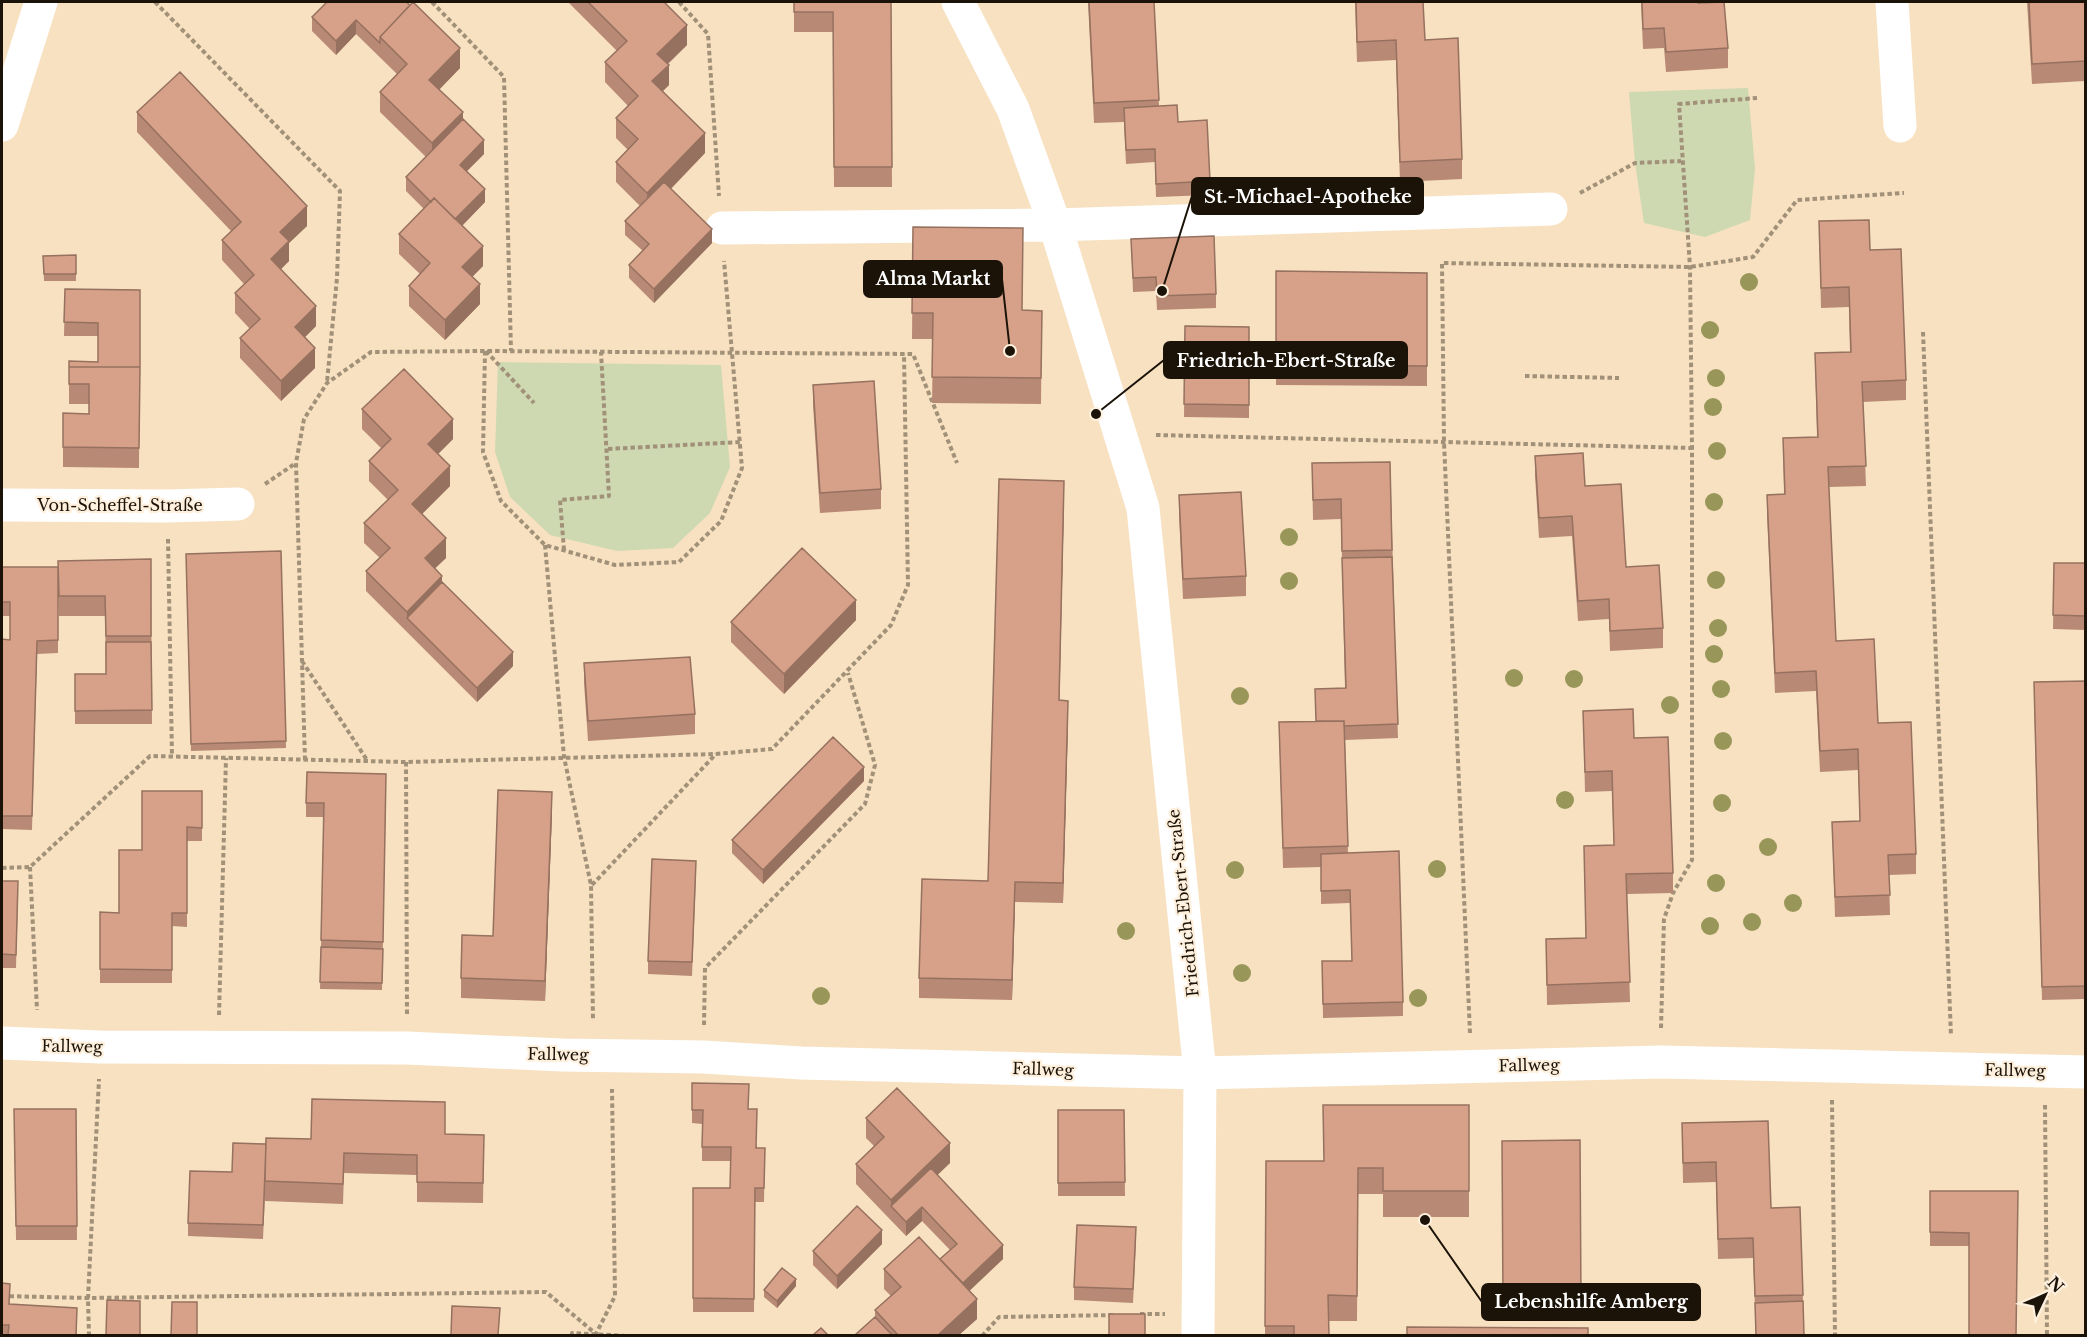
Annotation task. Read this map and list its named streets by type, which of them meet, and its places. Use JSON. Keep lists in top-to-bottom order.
{
  "streets": {
    "street": ["Von-Scheffel-Straße", "Friedrich-Ebert-Straße", "Fallweg"]
  },
  "crossings": [
    ["Friedrich-Ebert-Straße", "Fallweg"]
  ],
  "places": [
    "St.-Michael-Apotheke",
    "Alma Markt",
    "Friedrich-Ebert-Straße",
    "Lebenshilfe Amberg"
  ],
  "north": "top right"
}
